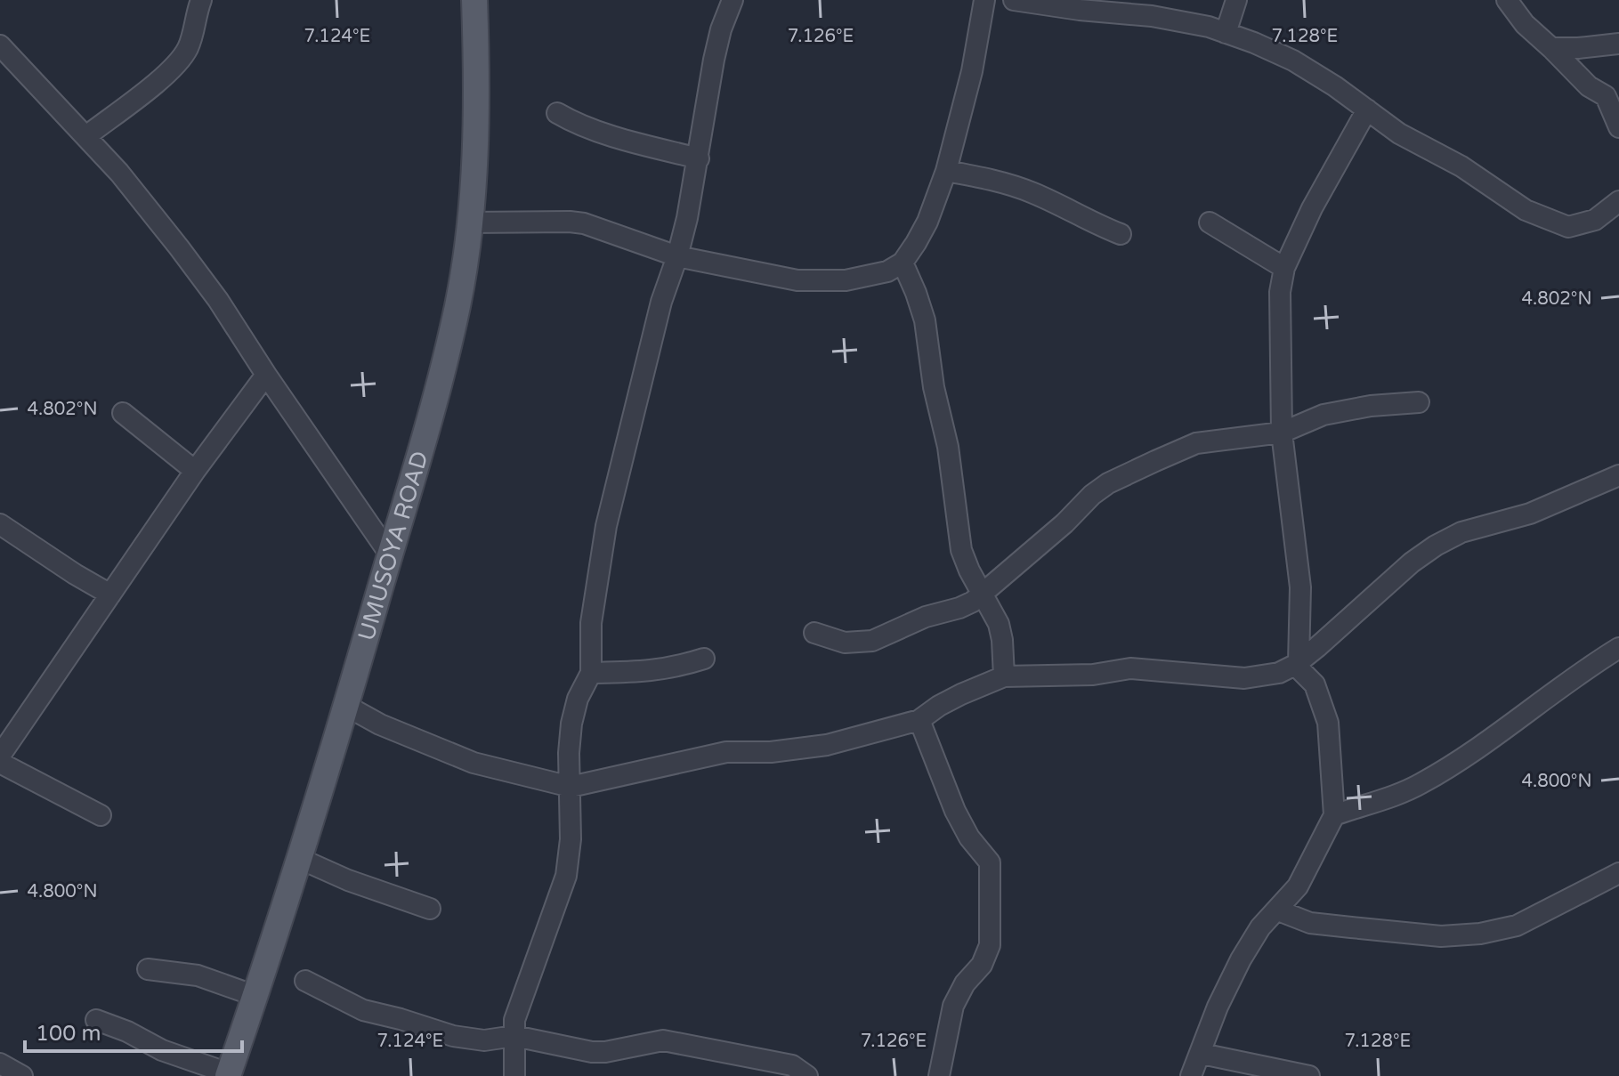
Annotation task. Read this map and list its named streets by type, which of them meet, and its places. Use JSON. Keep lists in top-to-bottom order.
{
  "streets": {
    "main road": ["UMUSOYA ROAD"]
  },
  "scale_bar": "100 m",
  "coordinates": [
    "7.124°E",
    "7.126°E",
    "7.128°E",
    "4.802°N",
    "4.800°N"
  ]
}
